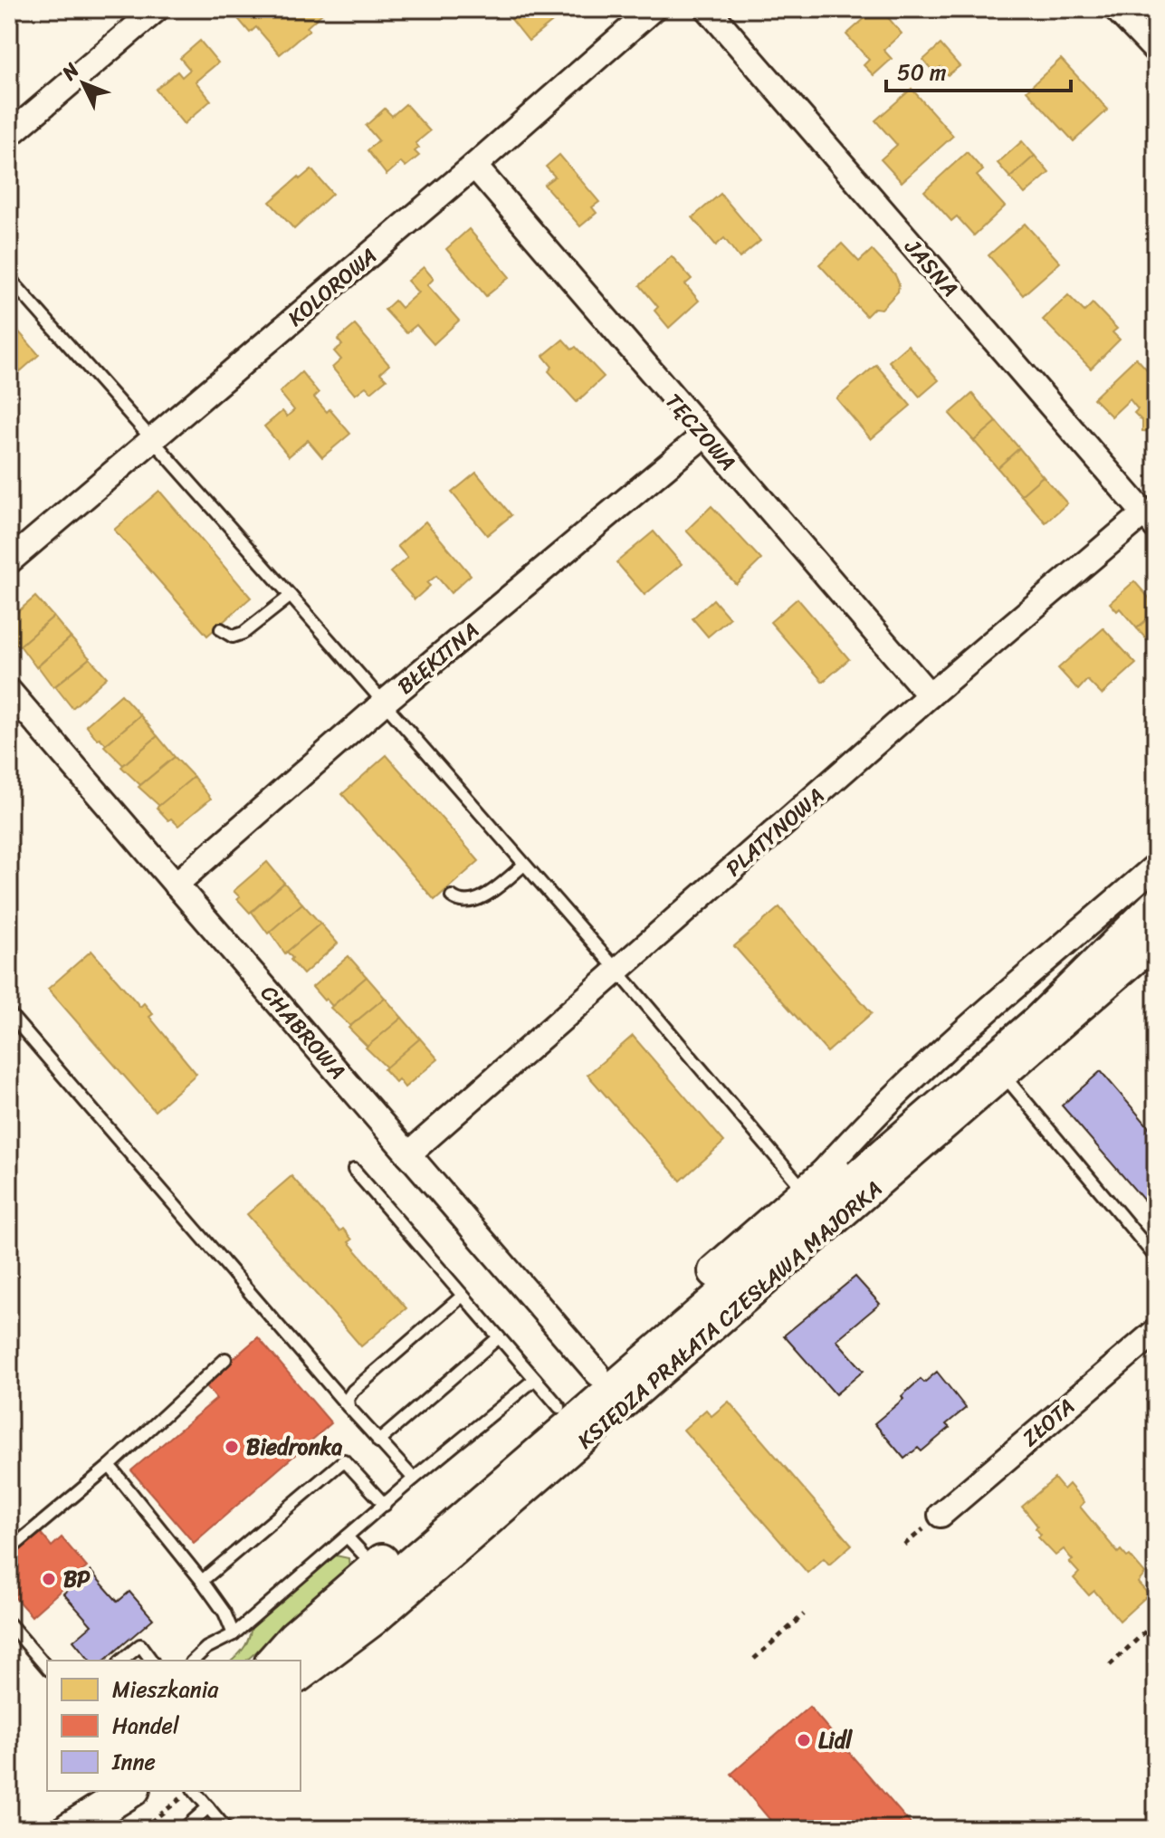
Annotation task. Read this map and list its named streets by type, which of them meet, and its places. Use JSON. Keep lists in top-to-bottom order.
{
  "streets": {
    "street": [
      "JASNA",
      "KOLOROWA",
      "TĘCZOWA",
      "BŁĘKITNA",
      "PLATYNOWA",
      "CHABROWA",
      "KSIĘDZA PRAŁATA CZESŁAWA MAJORKA",
      "ZŁOTA"
    ]
  },
  "crossings": [
    ["JASNA", "PLATYNOWA"],
    ["KOLOROWA", "TĘCZOWA"],
    ["TĘCZOWA", "BŁĘKITNA"],
    ["TĘCZOWA", "PLATYNOWA"],
    ["BŁĘKITNA", "CHABROWA"],
    ["PLATYNOWA", "CHABROWA"],
    ["CHABROWA", "KSIĘDZA PRAŁATA CZESŁAWA MAJORKA"]
  ],
  "places": ["Biedronka", "BP", "Lidl"],
  "legend": ["Mieszkania", "Handel", "Inne"],
  "scale_bar": "50 m",
  "north": "top left"
}
